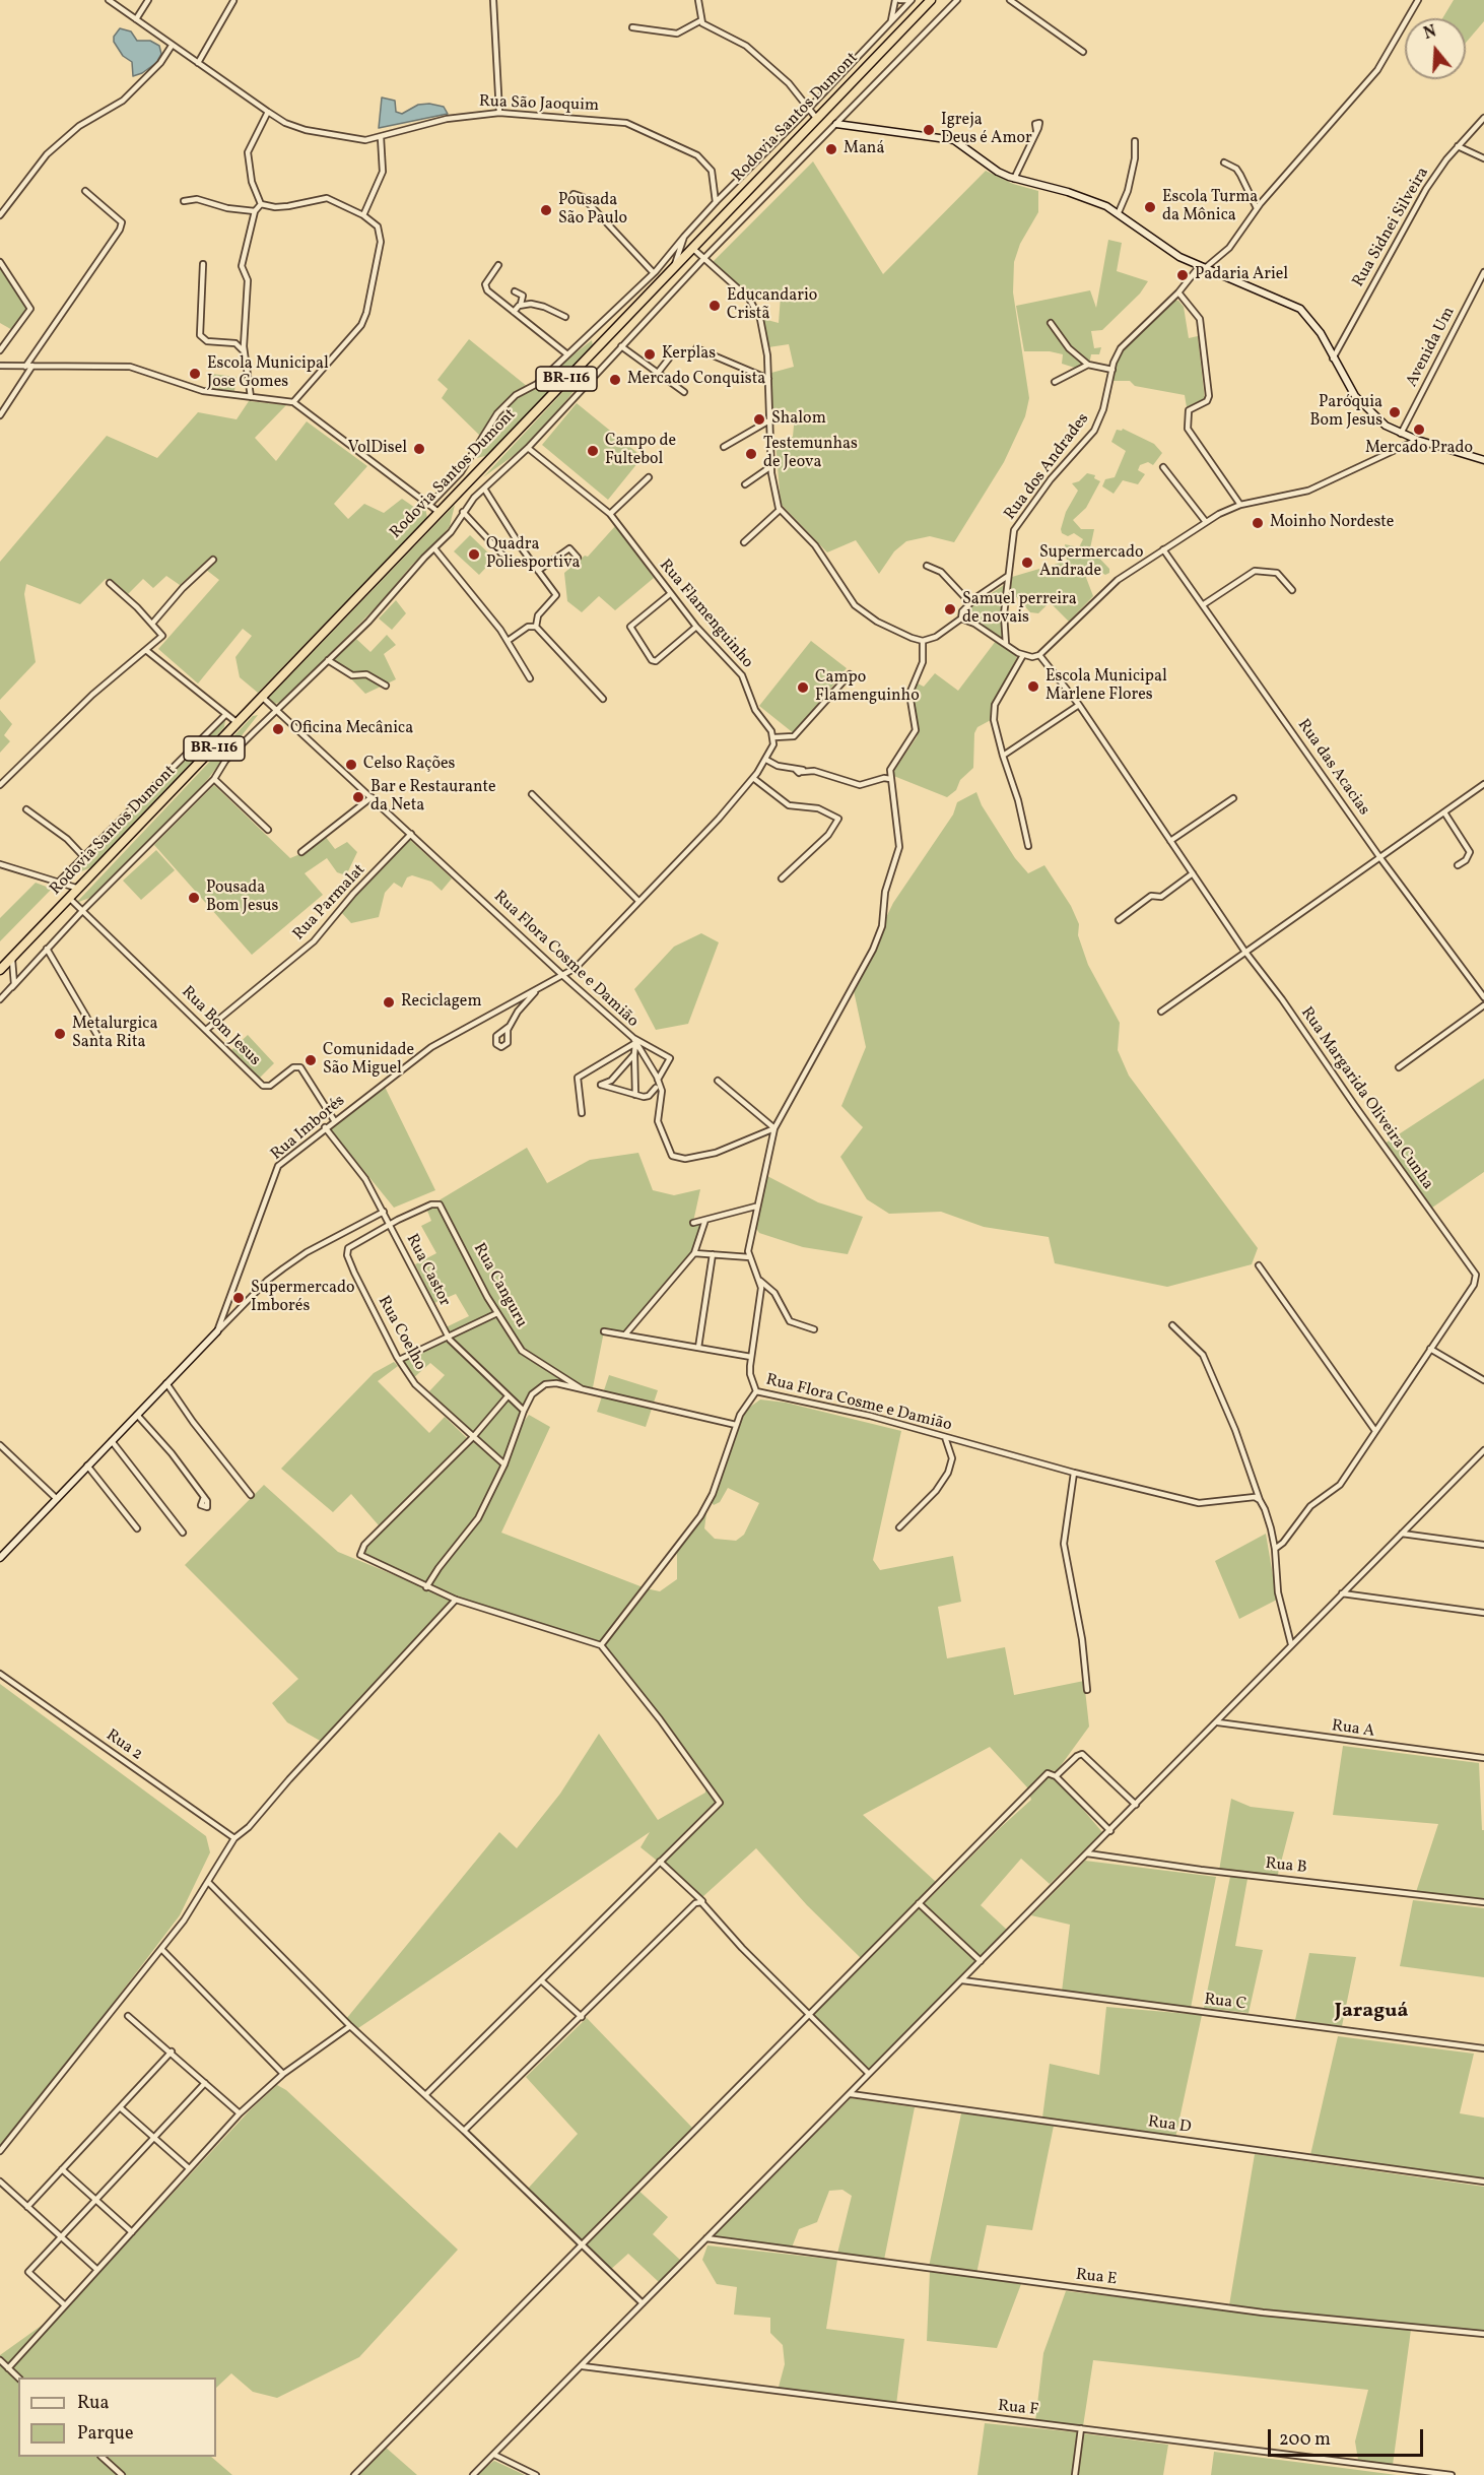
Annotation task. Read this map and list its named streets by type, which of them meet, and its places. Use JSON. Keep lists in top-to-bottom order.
{
  "streets": {
    "highway": ["Rodovia Santos Dumont", "BR-116"],
    "street": [
      "Rua São Jaoquim",
      "Rua Sidnei Silveira",
      "Avenida Um",
      "Rua dos Andrades",
      "Rua Flamenguinho",
      "Rua das Acacias",
      "Rua Parmalat",
      "Rua Flora Cosme e Damião",
      "Rua Bom Jesus",
      "Rua Margarida Oliveira Cunha",
      "Rua Imborés",
      "Rua Castor",
      "Rua Canguru",
      "Rua Coelho",
      "Rua A",
      "Rua 2",
      "Rua B",
      "Rua C",
      "Rua D",
      "Rua E",
      "Rua F"
    ]
  },
  "crossings": [
    ["Rodovia Santos Dumont", "Rua Flora Cosme e Damião"],
    ["Rodovia Santos Dumont", "Rua Bom Jesus"],
    ["Rua Parmalat", "Rua Flora Cosme e Damião"],
    ["Rua Parmalat", "Rua Bom Jesus"],
    ["Rua Flora Cosme e Damião", "Rua Imborés"],
    ["Rua Bom Jesus", "Rua Imborés"],
    ["Rua Imborés", "Rua Castor"],
    ["Rua Castor", "Rua Canguru"],
    ["Rua Castor", "Rua Coelho"],
    ["Rua Canguru", "Rua Coelho"]
  ],
  "districts": ["Jaraguá"],
  "places": [
    "Igreja Deus é Amor",
    "Maná",
    "Escola Turma da Mônica",
    "Pousada São Paulo",
    "Padaria Ariel",
    "Educandario Cristã",
    "Kerplas",
    "Escola Municipal Jose Gomes",
    "Mercado Conquista",
    "Paróquia Bom Jesus",
    "Shalom",
    "Mercado Prado",
    "VolDisel",
    "Campo de Fultebol",
    "Testemunhas de Jeova",
    "Moinho Nordeste",
    "Quadra Poliesportiva",
    "Supermercado Andrade",
    "Samuel perreira de novais",
    "Escola Municipal Marlene Flores",
    "Campo Flamenguinho",
    "Oficina Mecânica",
    "Celso Rações",
    "Bar e Restaurante da Neta",
    "Pousada Bom Jesus",
    "Reciclagem",
    "Metalurgica Santa Rita",
    "Comunidade São Miguel",
    "Supermercado Imborés"
  ],
  "legend": ["Rua", "Parque"],
  "scale_bar": "200 m",
  "north": "top"
}
